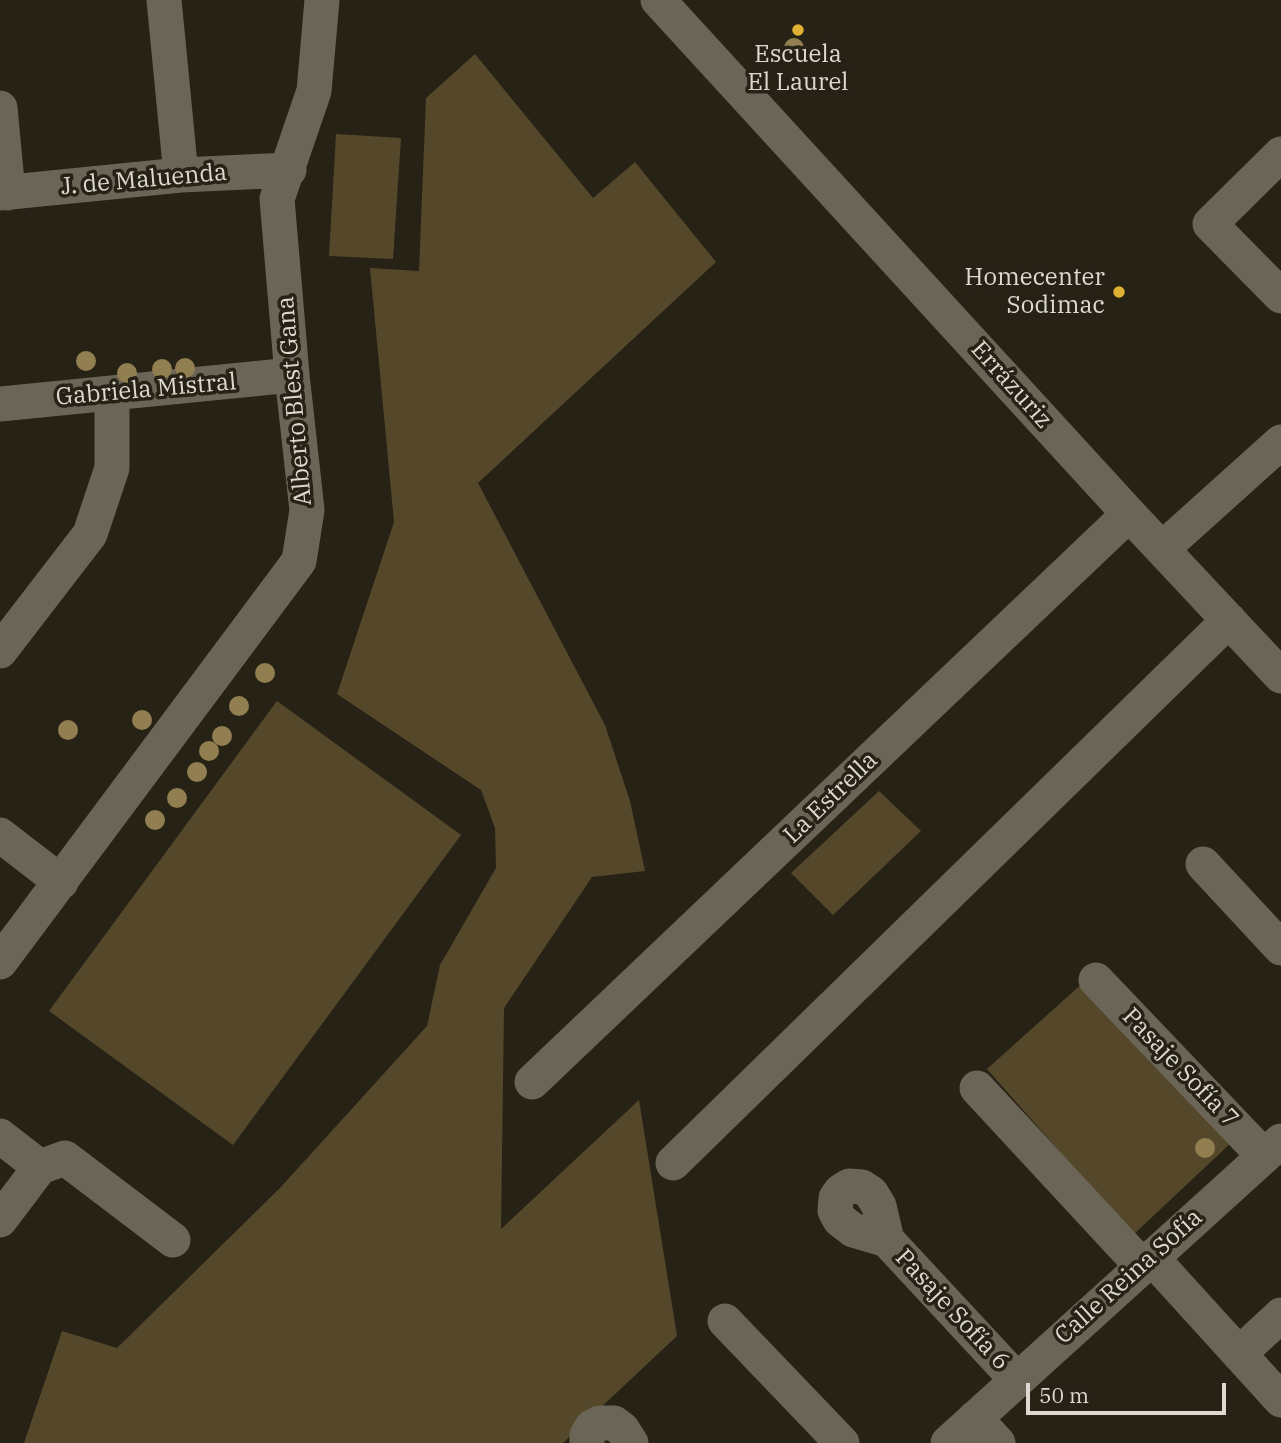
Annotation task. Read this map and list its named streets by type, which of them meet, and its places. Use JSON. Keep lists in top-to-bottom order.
{
  "streets": {
    "street": [
      "J. de Maluenda",
      "Errázuriz",
      "Gabriela Mistral",
      "Alberto Blest Gana",
      "La Estrella",
      "Pasaje Sofía 7",
      "Calle Reina Sofía",
      "Pasaje Sofía 6"
    ]
  },
  "crossings": [
    ["J. de Maluenda", "Alberto Blest Gana"],
    ["Errázuriz", "La Estrella"],
    ["Gabriela Mistral", "Alberto Blest Gana"],
    ["Pasaje Sofía 7", "Calle Reina Sofía"],
    ["Calle Reina Sofía", "Pasaje Sofía 6"]
  ],
  "places": ["Escuela El Laurel", "Homecenter Sodimac"],
  "scale_bar": "50 m"
}
